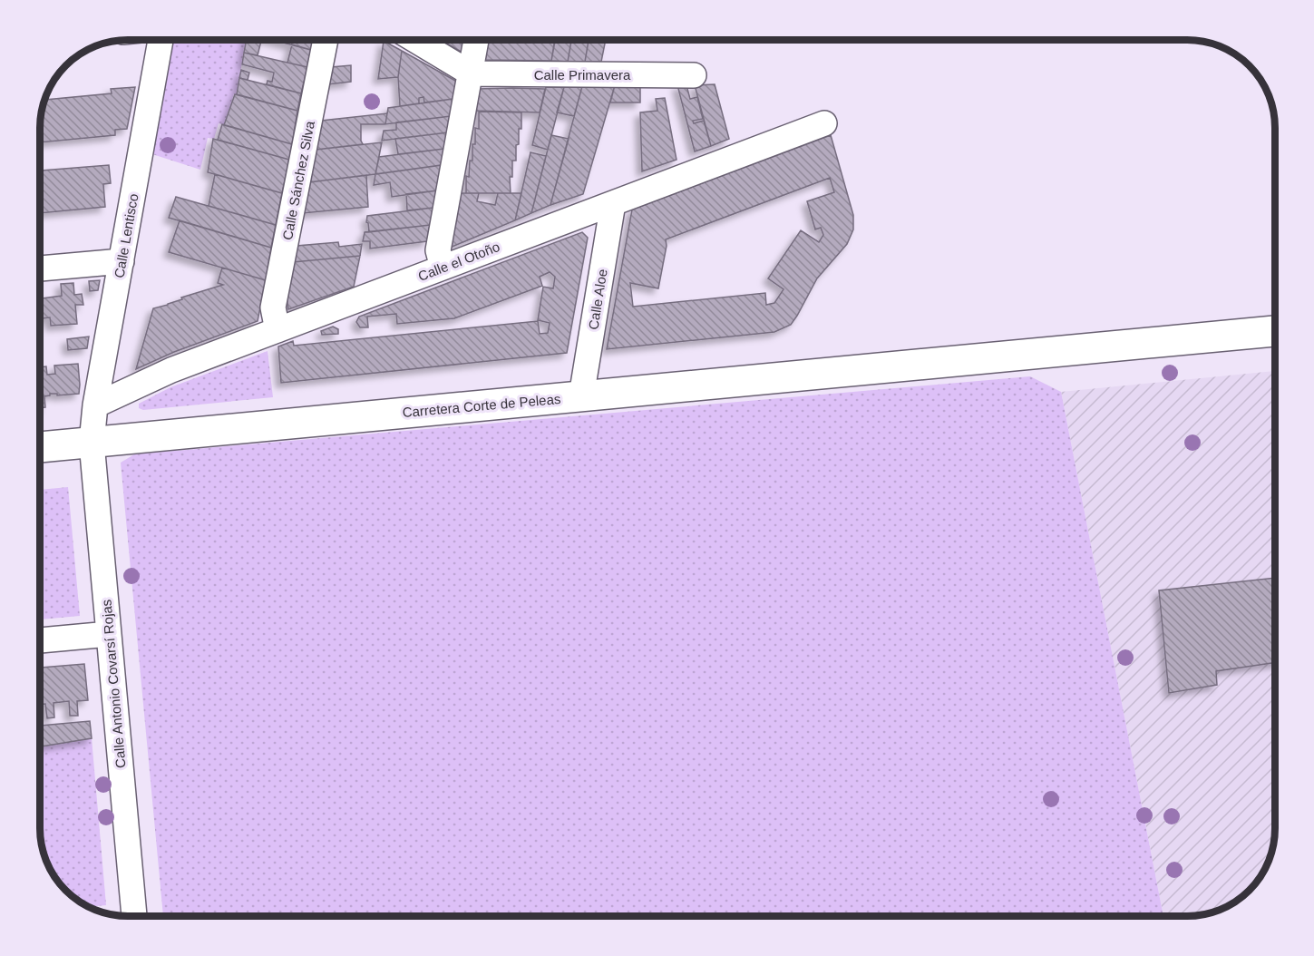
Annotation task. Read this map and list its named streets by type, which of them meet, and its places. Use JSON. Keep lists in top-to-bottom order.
{
  "streets": {
    "street": [
      "Calle Primavera",
      "Calle Sánchez Silva",
      "Calle Lentisco",
      "Calle el Otoño",
      "Calle Aloe",
      "Carretera Corte de Peleas",
      "Calle Antonio Covarsí Rojas"
    ]
  },
  "crossings": [
    ["Calle Sánchez Silva", "Calle el Otoño"],
    ["Calle Lentisco", "Calle el Otoño"],
    ["Calle Lentisco", "Carretera Corte de Peleas"],
    ["Calle Lentisco", "Calle Antonio Covarsí Rojas"],
    ["Calle el Otoño", "Calle Aloe"],
    ["Calle Aloe", "Carretera Corte de Peleas"],
    ["Carretera Corte de Peleas", "Calle Antonio Covarsí Rojas"]
  ]
}
